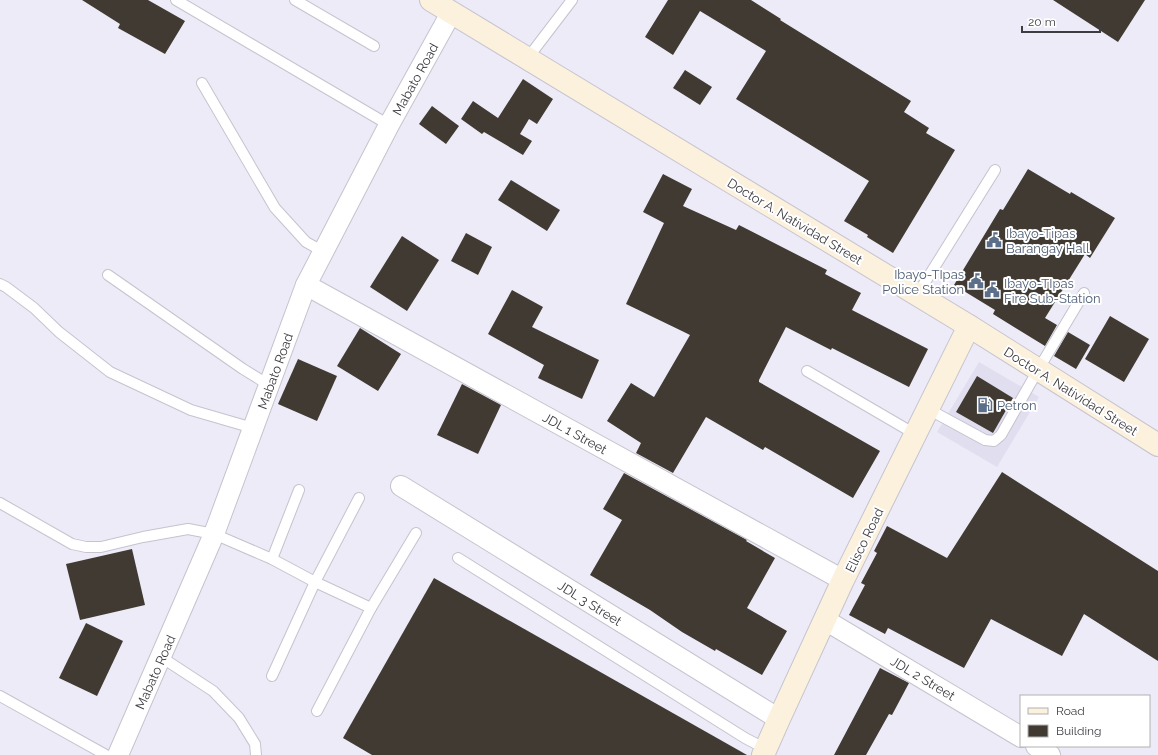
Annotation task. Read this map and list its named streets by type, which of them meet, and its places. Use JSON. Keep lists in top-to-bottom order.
{
  "streets": {
    "main road": ["Doctor A. Natividad Street", "Elisco Road"],
    "street": [
      "Mabato Road",
      "JDL 1 Street",
      "JDL 3 Street",
      "JDL 2 Street"
    ]
  },
  "crossings": [
    ["Mabato Road", "Doctor A. Natividad Street"],
    ["Mabato Road", "JDL 1 Street"],
    ["Doctor A. Natividad Street", "Elisco Road"],
    ["JDL 1 Street", "Elisco Road"],
    ["Elisco Road", "JDL 3 Street"],
    ["Elisco Road", "JDL 2 Street"]
  ],
  "places": {
    "public building": ["Ibayo-Tipas Barangay Hall", "Ibayo-TIpas Police Station", "Ibayo-TIpas Fire Sub-Station"],
    "fuel station": ["Petron"]
  },
  "legend": ["Road", "Building"],
  "scale_bar": "20 m"
}
